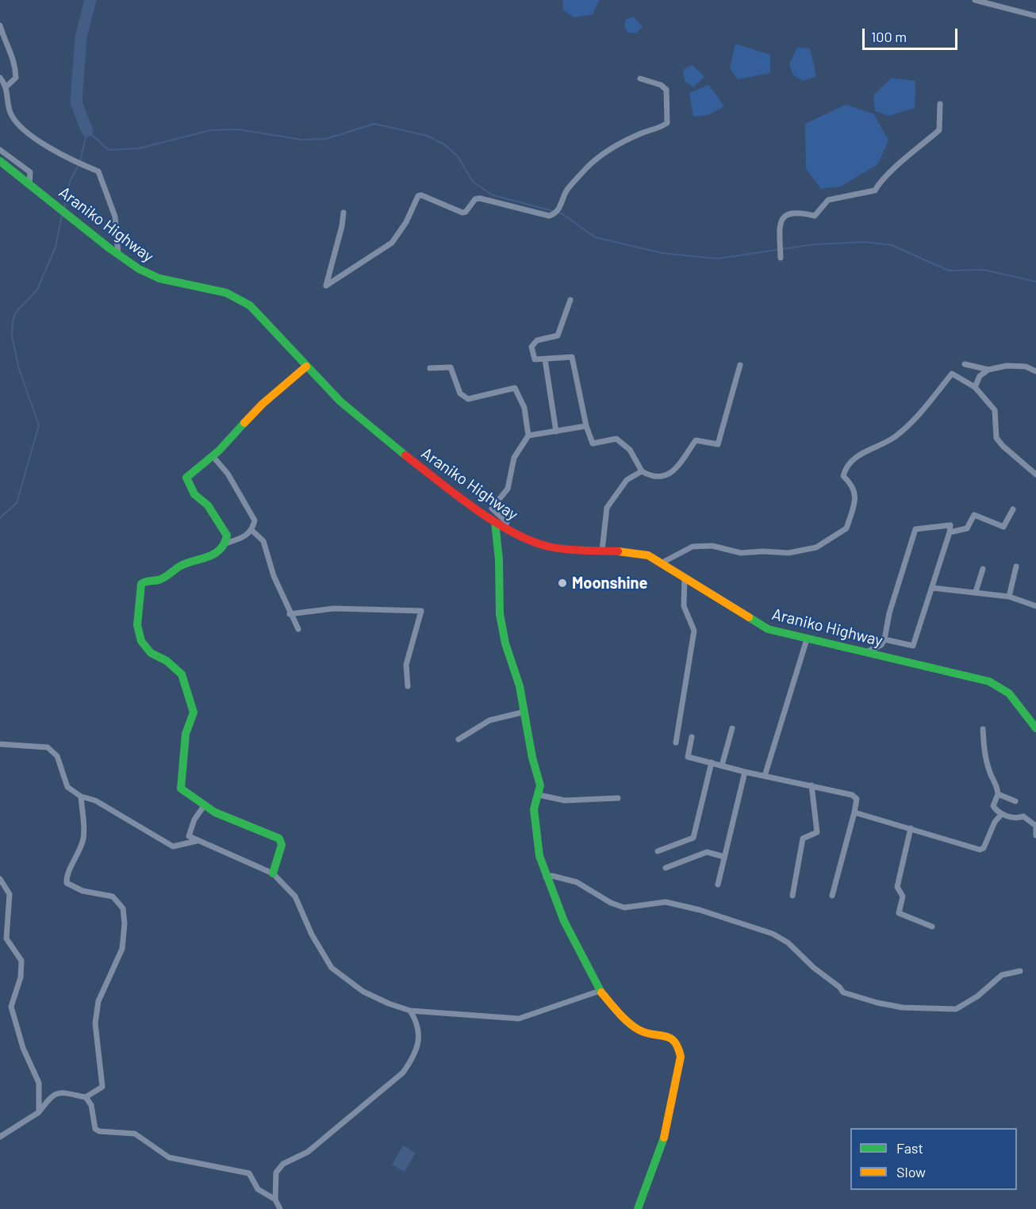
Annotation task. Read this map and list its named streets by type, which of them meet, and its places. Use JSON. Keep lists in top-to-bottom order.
{
  "streets": {
    "main road": ["Araniko Highway"]
  },
  "places": ["Moonshine"],
  "legend": ["Fast", "Slow"],
  "scale_bar": "100 m"
}
